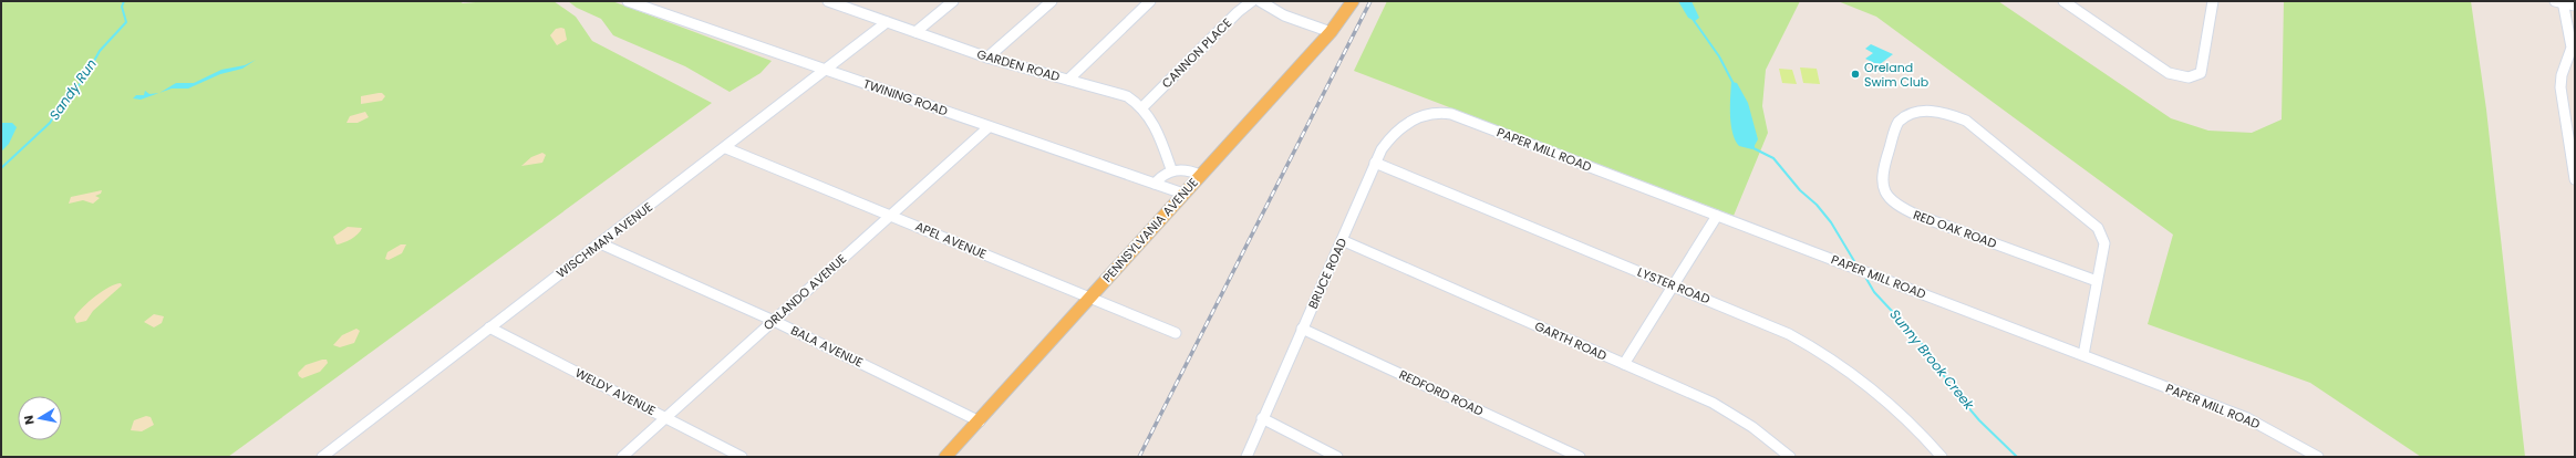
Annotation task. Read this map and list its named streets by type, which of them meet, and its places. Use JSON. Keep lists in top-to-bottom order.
{
  "streets": {
    "main road": ["PENNSYLVANIA AVENUE"],
    "street": [
      "CANNON PLACE",
      "GARDEN ROAD",
      "TWINING ROAD",
      "PAPER MILL ROAD",
      "RED OAK ROAD",
      "WISCHMAN AVENUE",
      "APEL AVENUE",
      "BRUCE ROAD",
      "LYSTER ROAD",
      "ORLANDO AVENUE",
      "GARTH ROAD",
      "BALA AVENUE",
      "WELDY AVENUE",
      "REDFORD ROAD"
    ]
  },
  "crossings": [
    ["CANNON PLACE", "GARDEN ROAD"],
    ["GARDEN ROAD", "WISCHMAN AVENUE"],
    ["TWINING ROAD", "PENNSYLVANIA AVENUE"],
    ["TWINING ROAD", "WISCHMAN AVENUE"],
    ["TWINING ROAD", "ORLANDO AVENUE"],
    ["PAPER MILL ROAD", "BRUCE ROAD"],
    ["PENNSYLVANIA AVENUE", "APEL AVENUE"],
    ["PENNSYLVANIA AVENUE", "BALA AVENUE"],
    ["WISCHMAN AVENUE", "APEL AVENUE"],
    ["WISCHMAN AVENUE", "BALA AVENUE"],
    ["WISCHMAN AVENUE", "WELDY AVENUE"],
    ["APEL AVENUE", "ORLANDO AVENUE"],
    ["BRUCE ROAD", "LYSTER ROAD"],
    ["BRUCE ROAD", "GARTH ROAD"],
    ["BRUCE ROAD", "REDFORD ROAD"],
    ["ORLANDO AVENUE", "BALA AVENUE"],
    ["ORLANDO AVENUE", "WELDY AVENUE"]
  ],
  "water": ["Sandy Run", "Sunny Brook Creek"],
  "places": ["Oreland Swim Club"],
  "north": "left"
}
